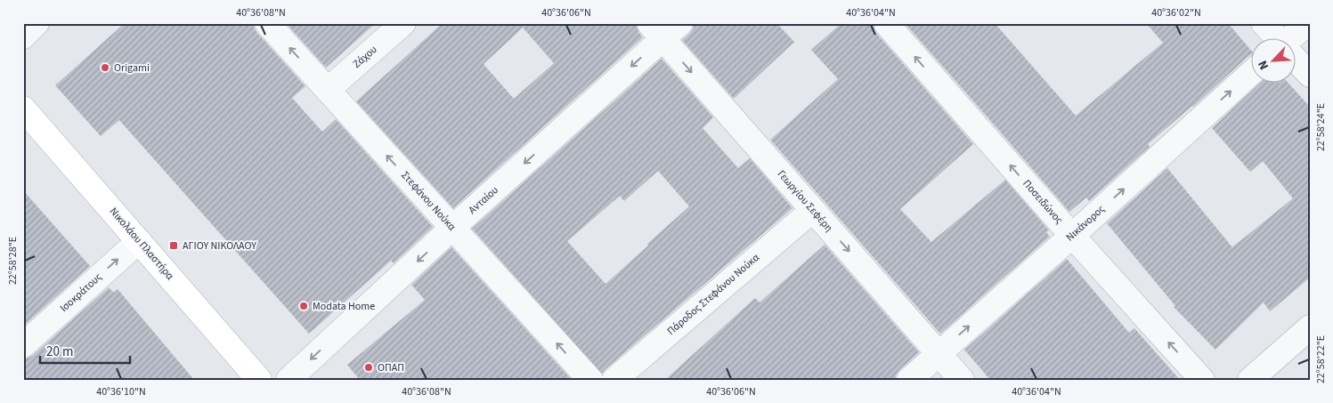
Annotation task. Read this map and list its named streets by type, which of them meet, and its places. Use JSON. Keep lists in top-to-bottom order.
{
  "streets": {
    "main road": ["Νικολάου Πλαστήρα"],
    "street": [
      "Ζάχου",
      "Ανταίου",
      "Στεφάνου Νούκα",
      "Γεωργίου Σεφέρη",
      "Ποσειδώνος",
      "Νικάνορος",
      "Ισοκράτους",
      "Πάροδος Στεφάνου Νούκα"
    ]
  },
  "crossings": [
    ["Ζάχου", "Στεφάνου Νούκα"],
    ["Ανταίου", "Στεφάνου Νούκα"],
    ["Ανταίου", "Γεωργίου Σεφέρη"],
    ["Γεωργίου Σεφέρη", "Νικάνορος"],
    ["Γεωργίου Σεφέρη", "Πάροδος Στεφάνου Νούκα"],
    ["Ποσειδώνος", "Νικάνορος"],
    ["Νικολάου Πλαστήρα", "Ισοκράτους"]
  ],
  "one_way": [
    "Ανταίου",
    "Στεφάνου Νούκα",
    "Γεωργίου Σεφέρη",
    "Ποσειδώνος",
    "Νικάνορος",
    "Ισοκράτους"
  ],
  "places": {
    "other": ["Origami", "Modata Home", "ΟΠΑΠ"],
    "transit": ["ΑΓΙΟΥ ΝΙΚΟΛΑΟΥ"]
  },
  "scale_bar": "20 m",
  "north": "bottom left",
  "coordinates": [
    "40°36'08\"N",
    "40°36'06\"N",
    "40°36'04\"N",
    "40°36'02\"N",
    "22°58'24\"E",
    "22°58'28\"E",
    "22°58'22\"E",
    "40°36'10\"N"
  ]
}
